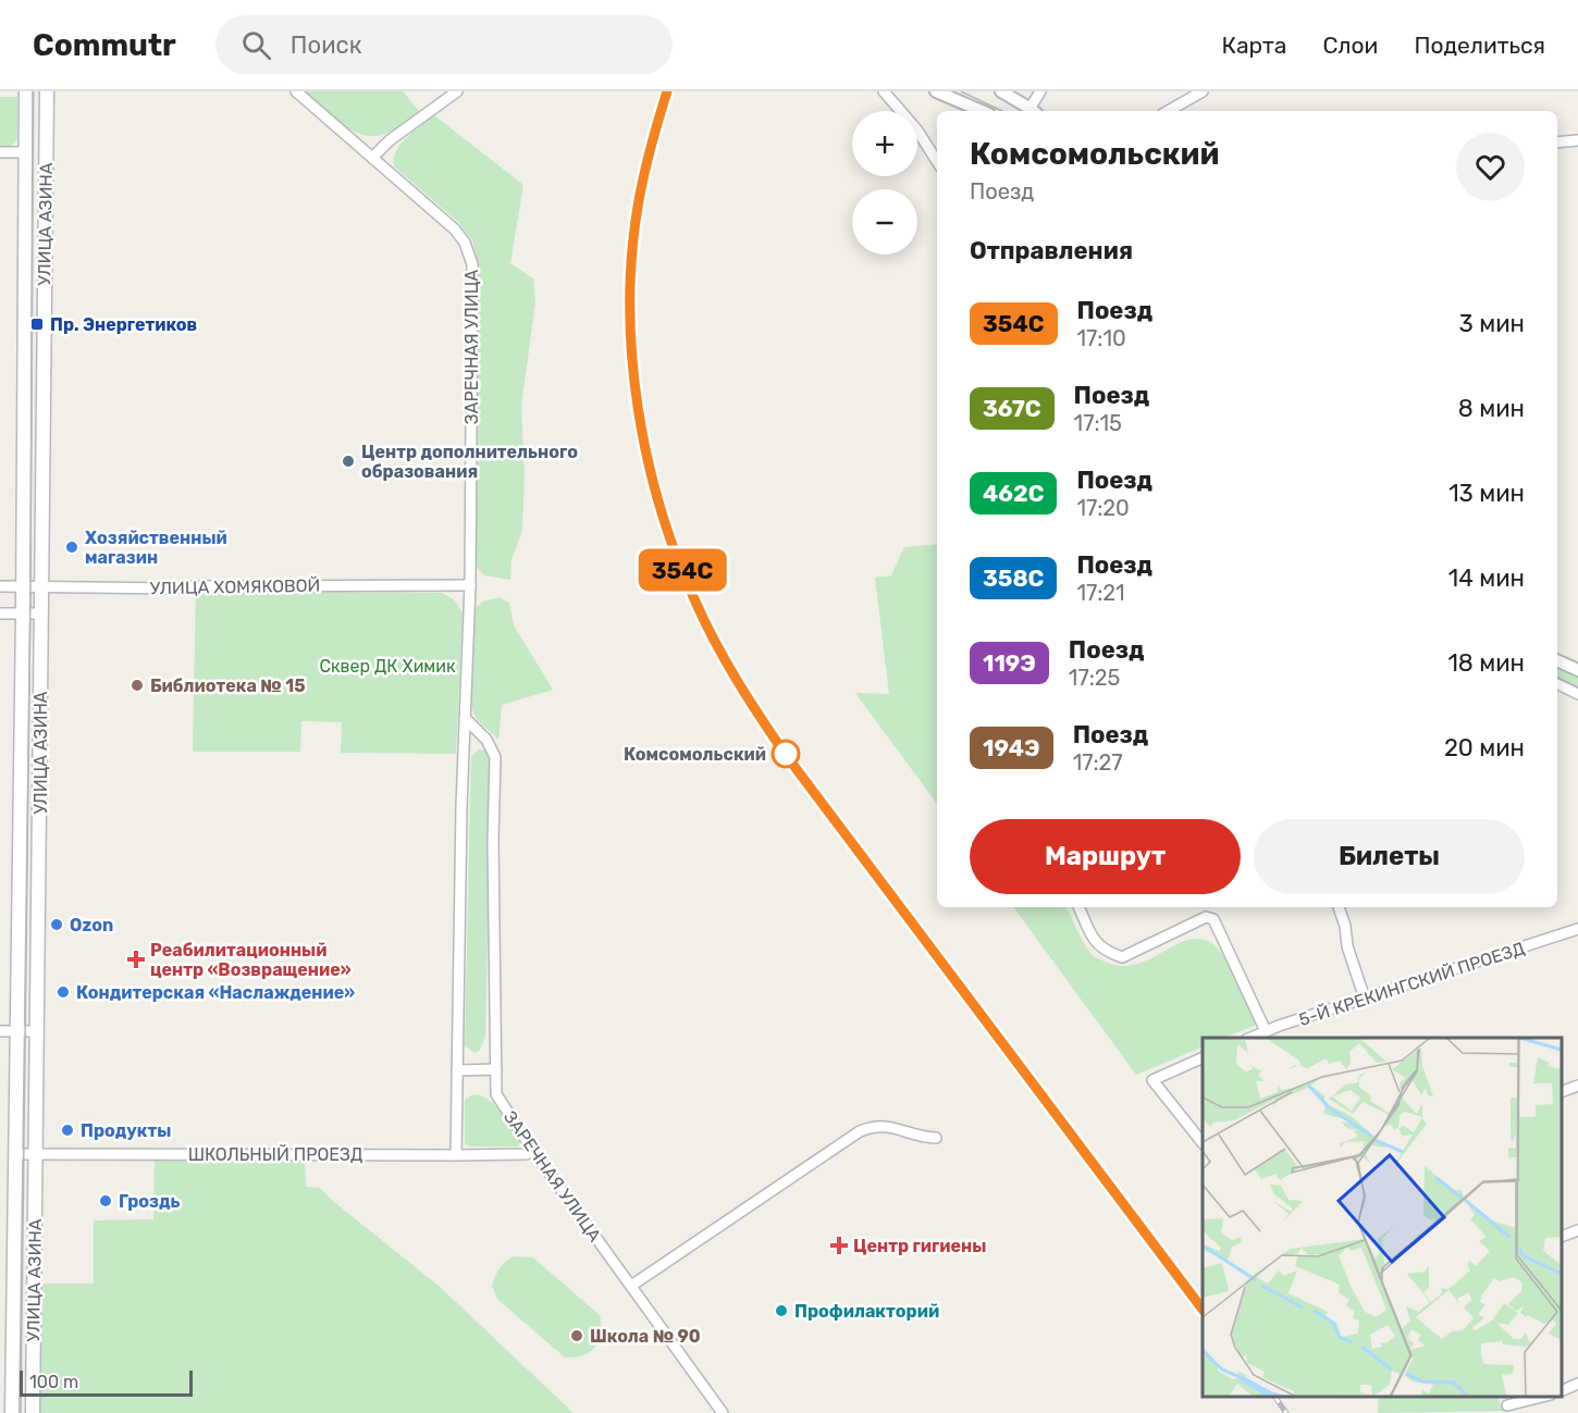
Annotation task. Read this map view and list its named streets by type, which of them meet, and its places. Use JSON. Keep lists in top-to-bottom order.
{
  "streets": {
    "main road": ["УЛИЦА АЗИНА"],
    "street": [
      "ЗАРЕЧНАЯ УЛИЦА",
      "УЛИЦА ХОМЯКОВОЙ",
      "5-Й КРЕКИНГСКИЙ ПРОЕЗД",
      "ШКОЛЬНЫЙ ПРОЕЗД"
    ]
  },
  "crossings": [
    ["УЛИЦА АЗИНА", "УЛИЦА ХОМЯКОВОЙ"],
    ["УЛИЦА АЗИНА", "ШКОЛЬНЫЙ ПРОЕЗД"],
    ["ЗАРЕЧНАЯ УЛИЦА", "УЛИЦА ХОМЯКОВОЙ"],
    ["ЗАРЕЧНАЯ УЛИЦА", "ШКОЛЬНЫЙ ПРОЕЗД"]
  ],
  "parks": ["Сквер ДК Химик"],
  "places": {
    "transit": ["Пр. Энергетиков"],
    "other": [
      "Центр дополнительного образования",
      "Хозяйственный магазин",
      "Библиотека № 15",
      "Комсомольский",
      "Ozon",
      "Кондитерская «Наслаждение»",
      "Продукты",
      "Гроздь",
      "Профилакторий",
      "Школа № 90"
    ],
    "health": ["Реабилитационный центр «Возвращение»", "Центр гигиены"]
  },
  "scale_bar": "100 m",
  "page": {
    "header": "Commutr",
    "search": "Поиск",
    "nav": ["Карта", "Слои", "Поделиться"],
    "on_map": "354С",
    "map_buttons": ["+", "−"],
    "heading": [
      ["Комсомольский", "Поезд"],
      "Отправления"
    ],
    "list": [
      {
        "mark": "354С",
        "name": "Поезд",
        "note": "17:10",
        "value": "3 мин"
      },
      {
        "mark": "367С",
        "name": "Поезд",
        "note": "17:15",
        "value": "8 мин"
      },
      {
        "mark": "462С",
        "name": "Поезд",
        "note": "17:20",
        "value": "13 мин"
      },
      {
        "mark": "358С",
        "name": "Поезд",
        "note": "17:21",
        "value": "14 мин"
      },
      {
        "mark": "119Э",
        "name": "Поезд",
        "note": "17:25",
        "value": "18 мин"
      },
      {
        "mark": "194Э",
        "name": "Поезд",
        "note": "17:27",
        "value": "20 мин"
      }
    ],
    "buttons": ["Маршрут", "Билеты"],
    "scale": "100 m"
  }
}
